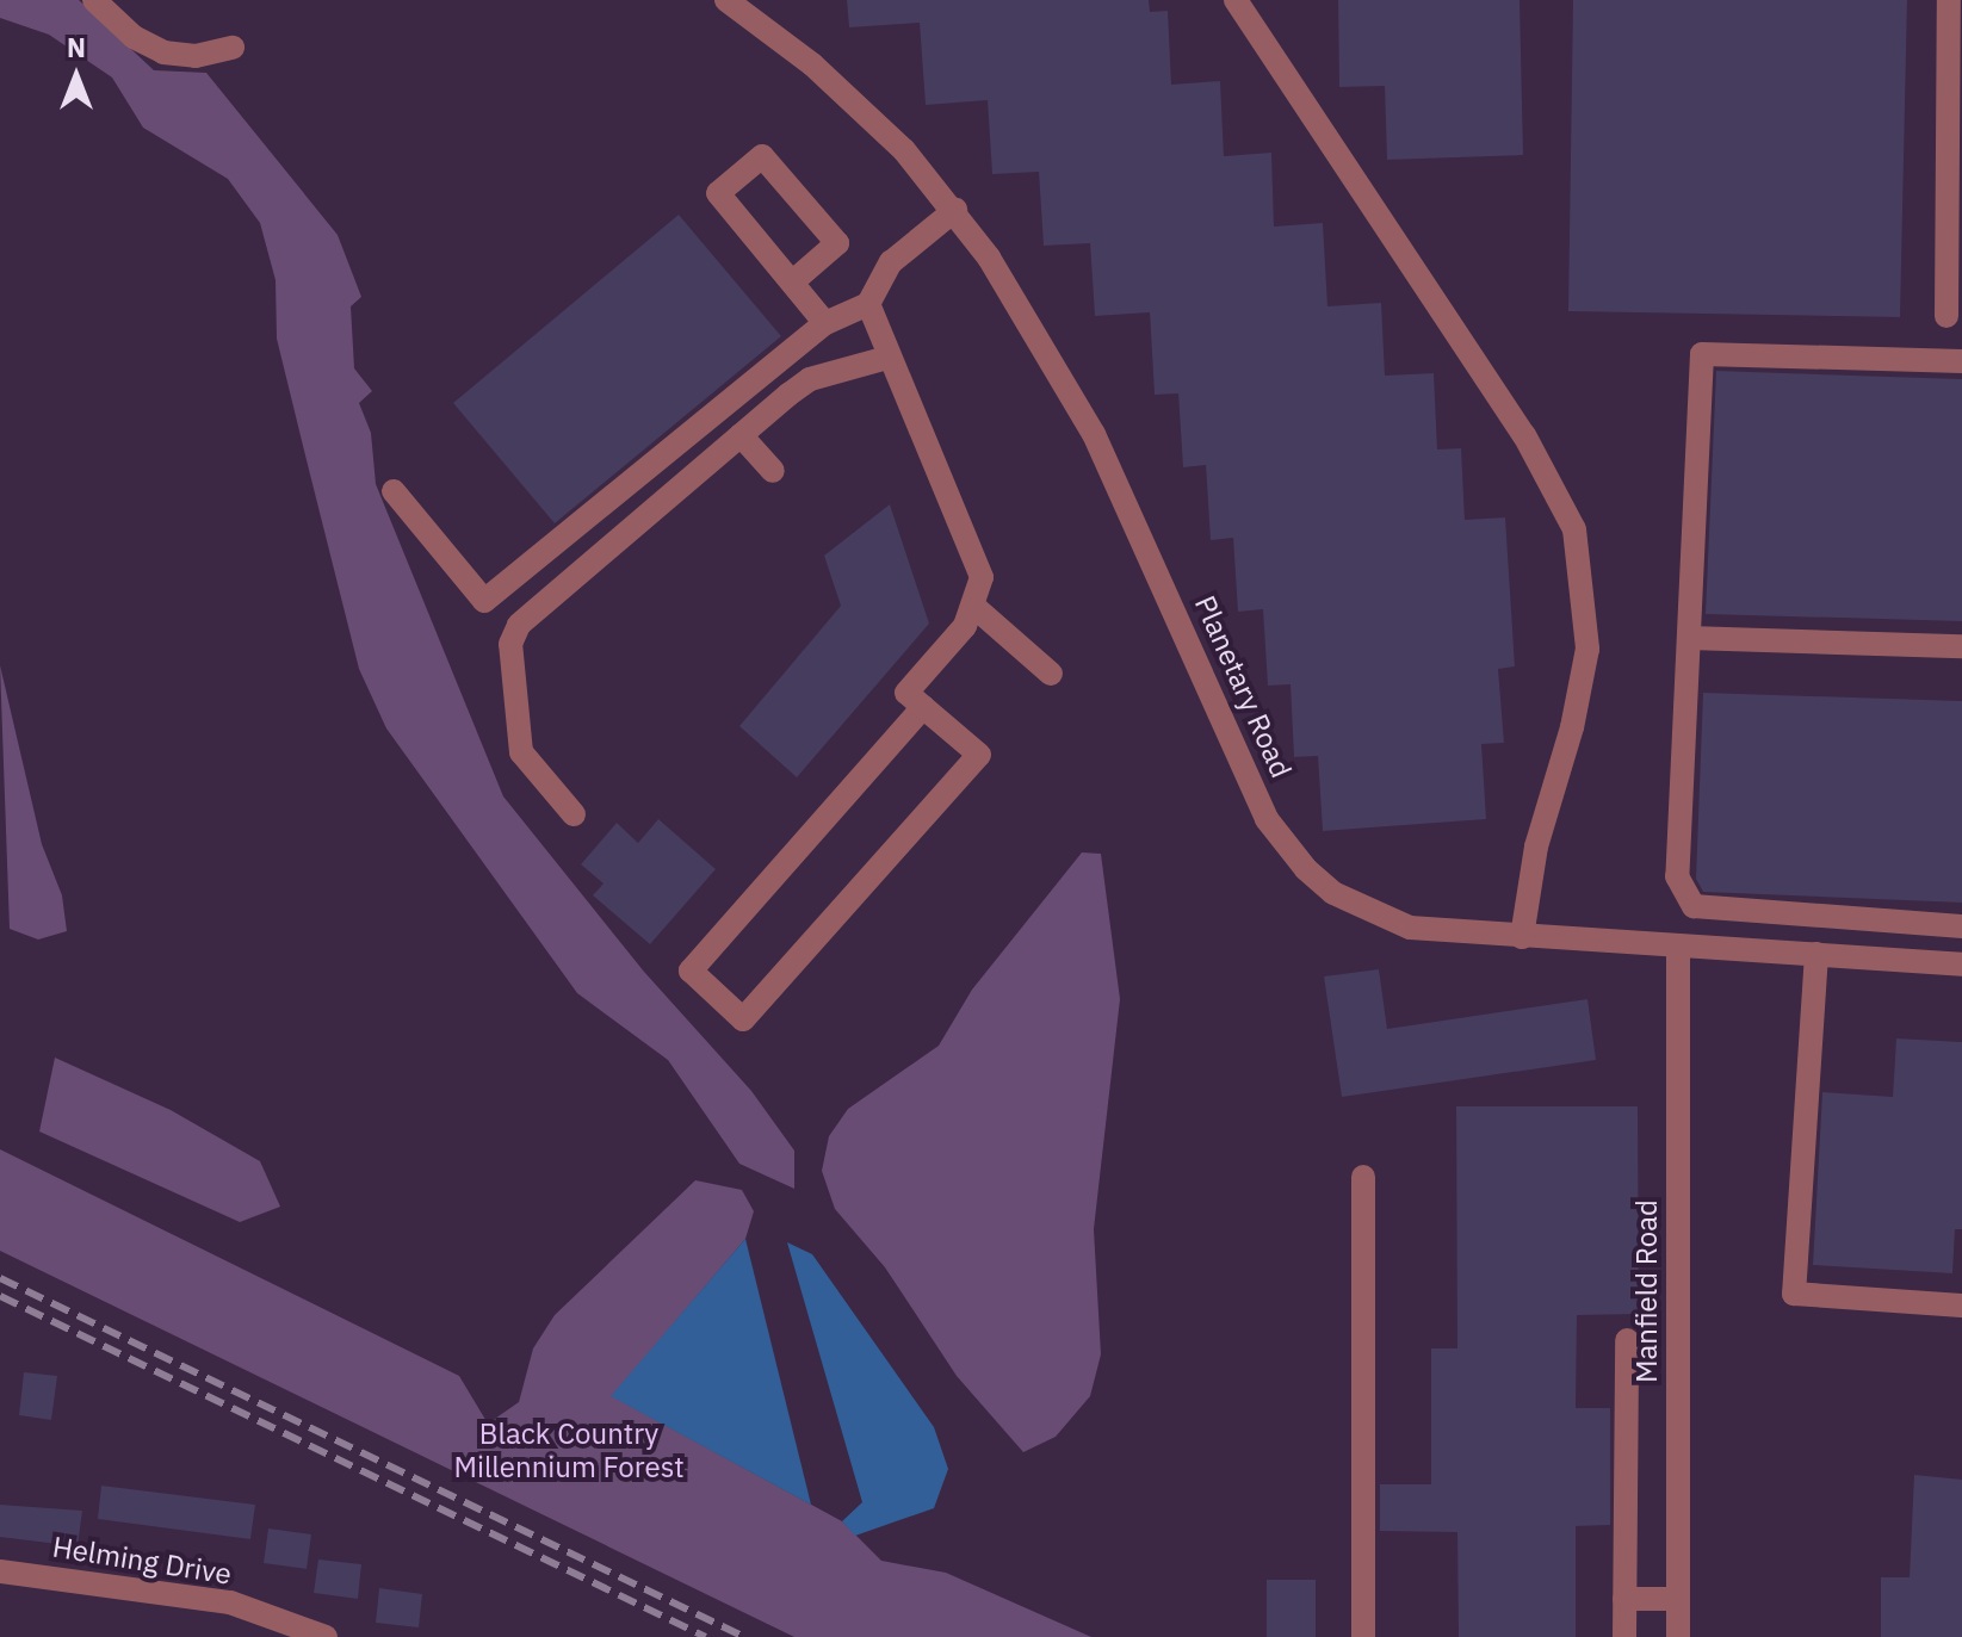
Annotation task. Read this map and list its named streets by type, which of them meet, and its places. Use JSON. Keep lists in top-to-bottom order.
{
  "streets": {
    "street": ["Planetary Road", "Manfield Road", "Helming Drive"]
  },
  "crossings": [
    ["Planetary Road", "Manfield Road"]
  ],
  "parks": ["Black Country Millennium Forest"],
  "north": "top"
}
